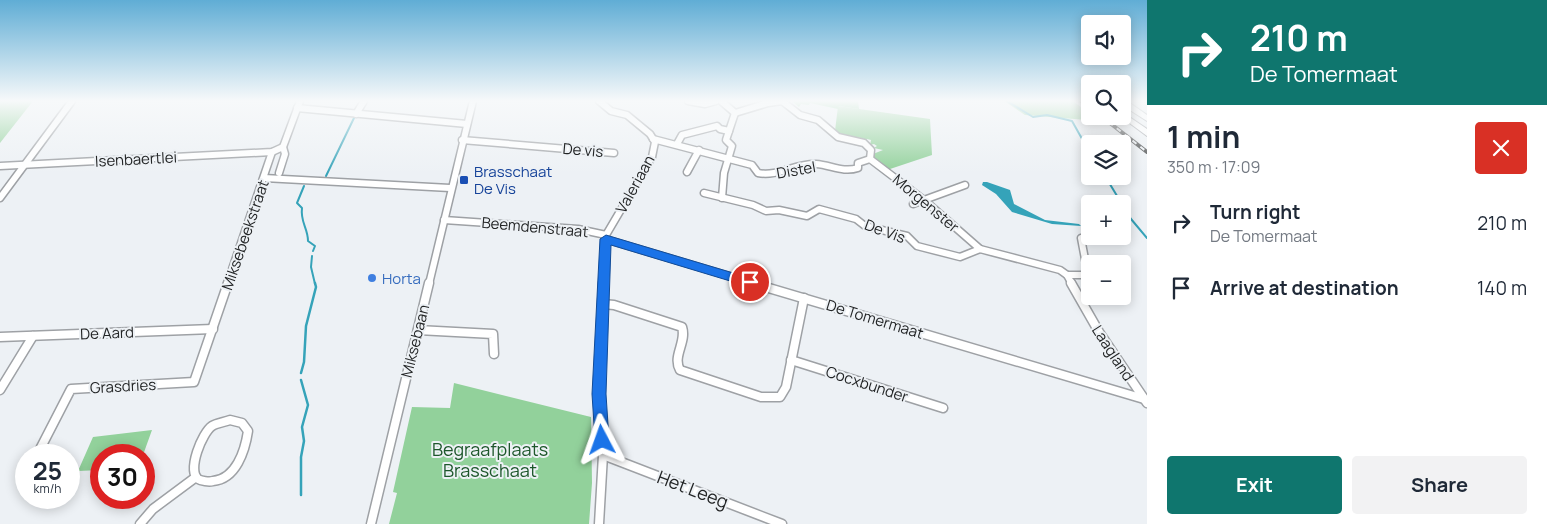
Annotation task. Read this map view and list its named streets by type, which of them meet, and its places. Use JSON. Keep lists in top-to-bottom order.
{
  "streets": {
    "street": [
      "De vis",
      "Isenbaertlei",
      "Distel",
      "Valeriaan",
      "Morgenster",
      "Beemdenstraat",
      "De Vis",
      "Miksebeekstraat",
      "De Tomermaat",
      "De Aard",
      "Miksebaan",
      "Laagland",
      "Cocxbunder",
      "Grasdries",
      "Het Leeg"
    ]
  },
  "crossings": [
    ["De vis", "Miksebaan"],
    ["Isenbaertlei", "Miksebeekstraat"],
    ["Distel", "Valeriaan"],
    ["Distel", "Morgenster"],
    ["Valeriaan", "Beemdenstraat"],
    ["Valeriaan", "De Tomermaat"],
    ["Morgenster", "De Vis"],
    ["Beemdenstraat", "De Tomermaat"],
    ["Beemdenstraat", "Miksebaan"],
    ["Beemdenstraat", "Het Leeg"],
    ["Miksebeekstraat", "De Aard"],
    ["Miksebeekstraat", "Grasdries"],
    ["De Tomermaat", "Laagland"],
    ["De Aard", "Grasdries"]
  ],
  "parks": ["Begraafplaats Brasschaat"],
  "places": {
    "transit": ["Brasschaat De Vis"],
    "other": ["Horta"]
  },
  "page": {
    "turn": ["210 m", "De Tomermaat"],
    "map_buttons": ["+", "−"],
    "heading": ["1 min", "350 m · 17:09"],
    "list": [
      {
        "name": "Turn right",
        "note": "De Tomermaat",
        "value": "210 m"
      },
      {
        "name": "Arrive at destination",
        "value": "140 m"
      }
    ],
    "speed": "25 km/h",
    "limit": "30",
    "buttons": ["Exit", "Share"]
  }
}
